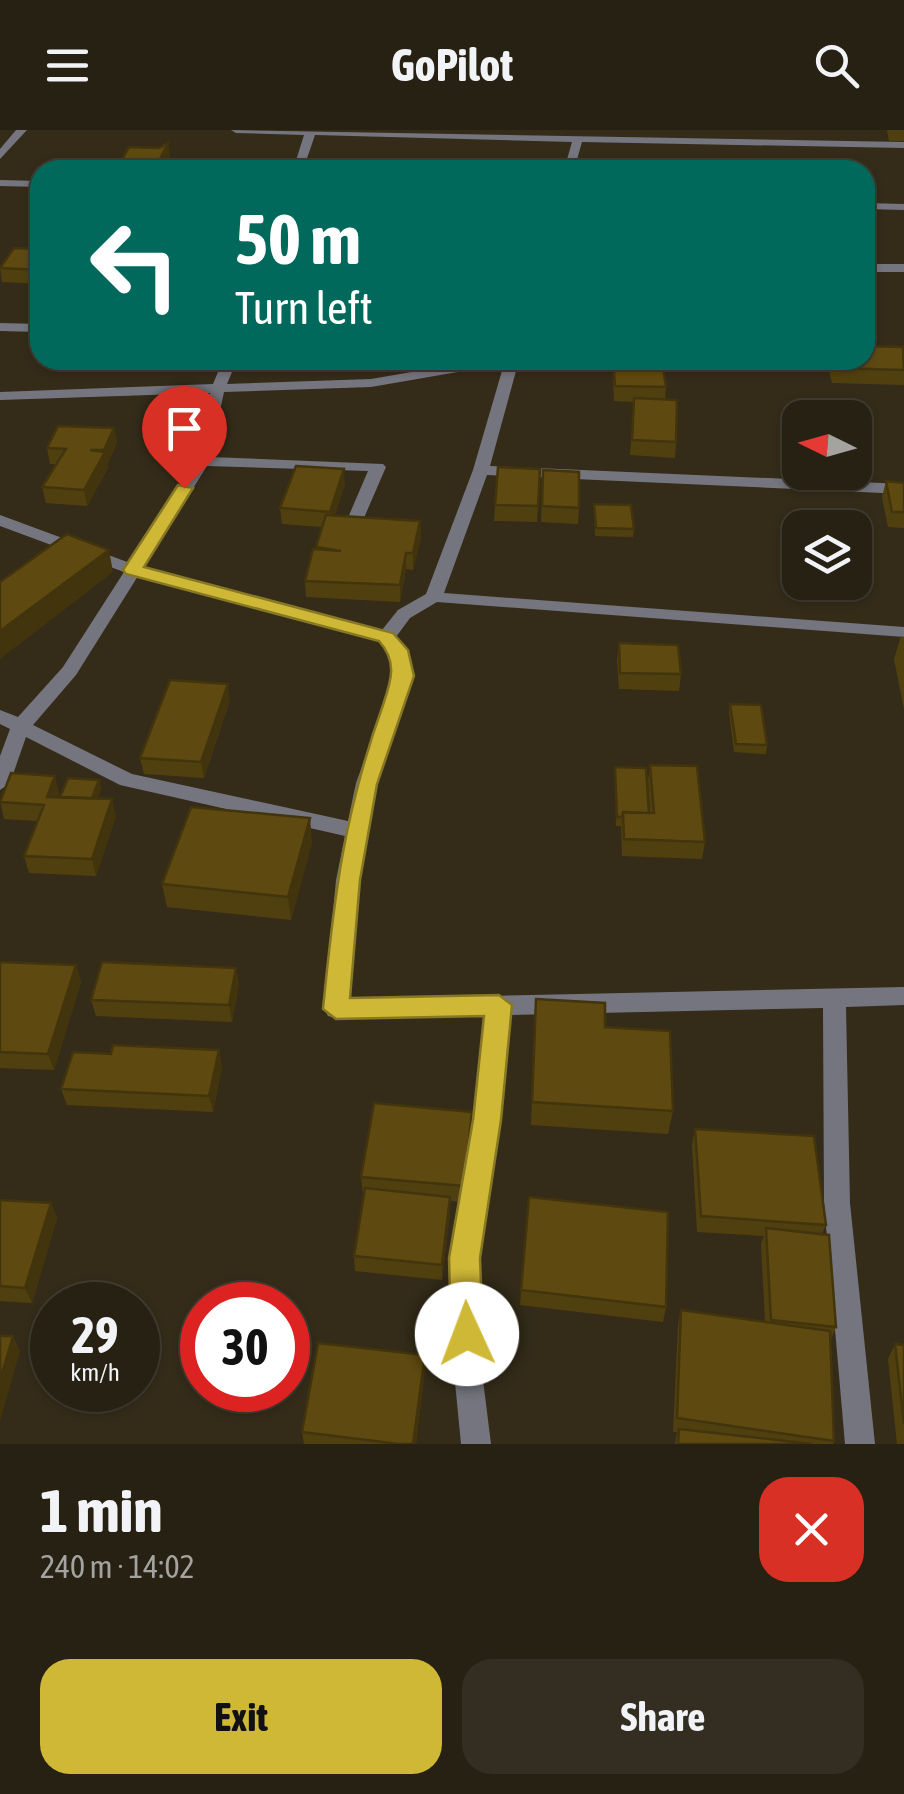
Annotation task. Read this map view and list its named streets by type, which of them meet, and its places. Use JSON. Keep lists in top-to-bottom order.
{
  "north": "left",
  "page": {
    "header": "GoPilot",
    "turn": ["50 m", "Turn left"],
    "speed": "29 km/h",
    "limit": "30",
    "heading": ["1 min", "240 m · 14:02"],
    "buttons": ["Exit", "Share"]
  }
}
